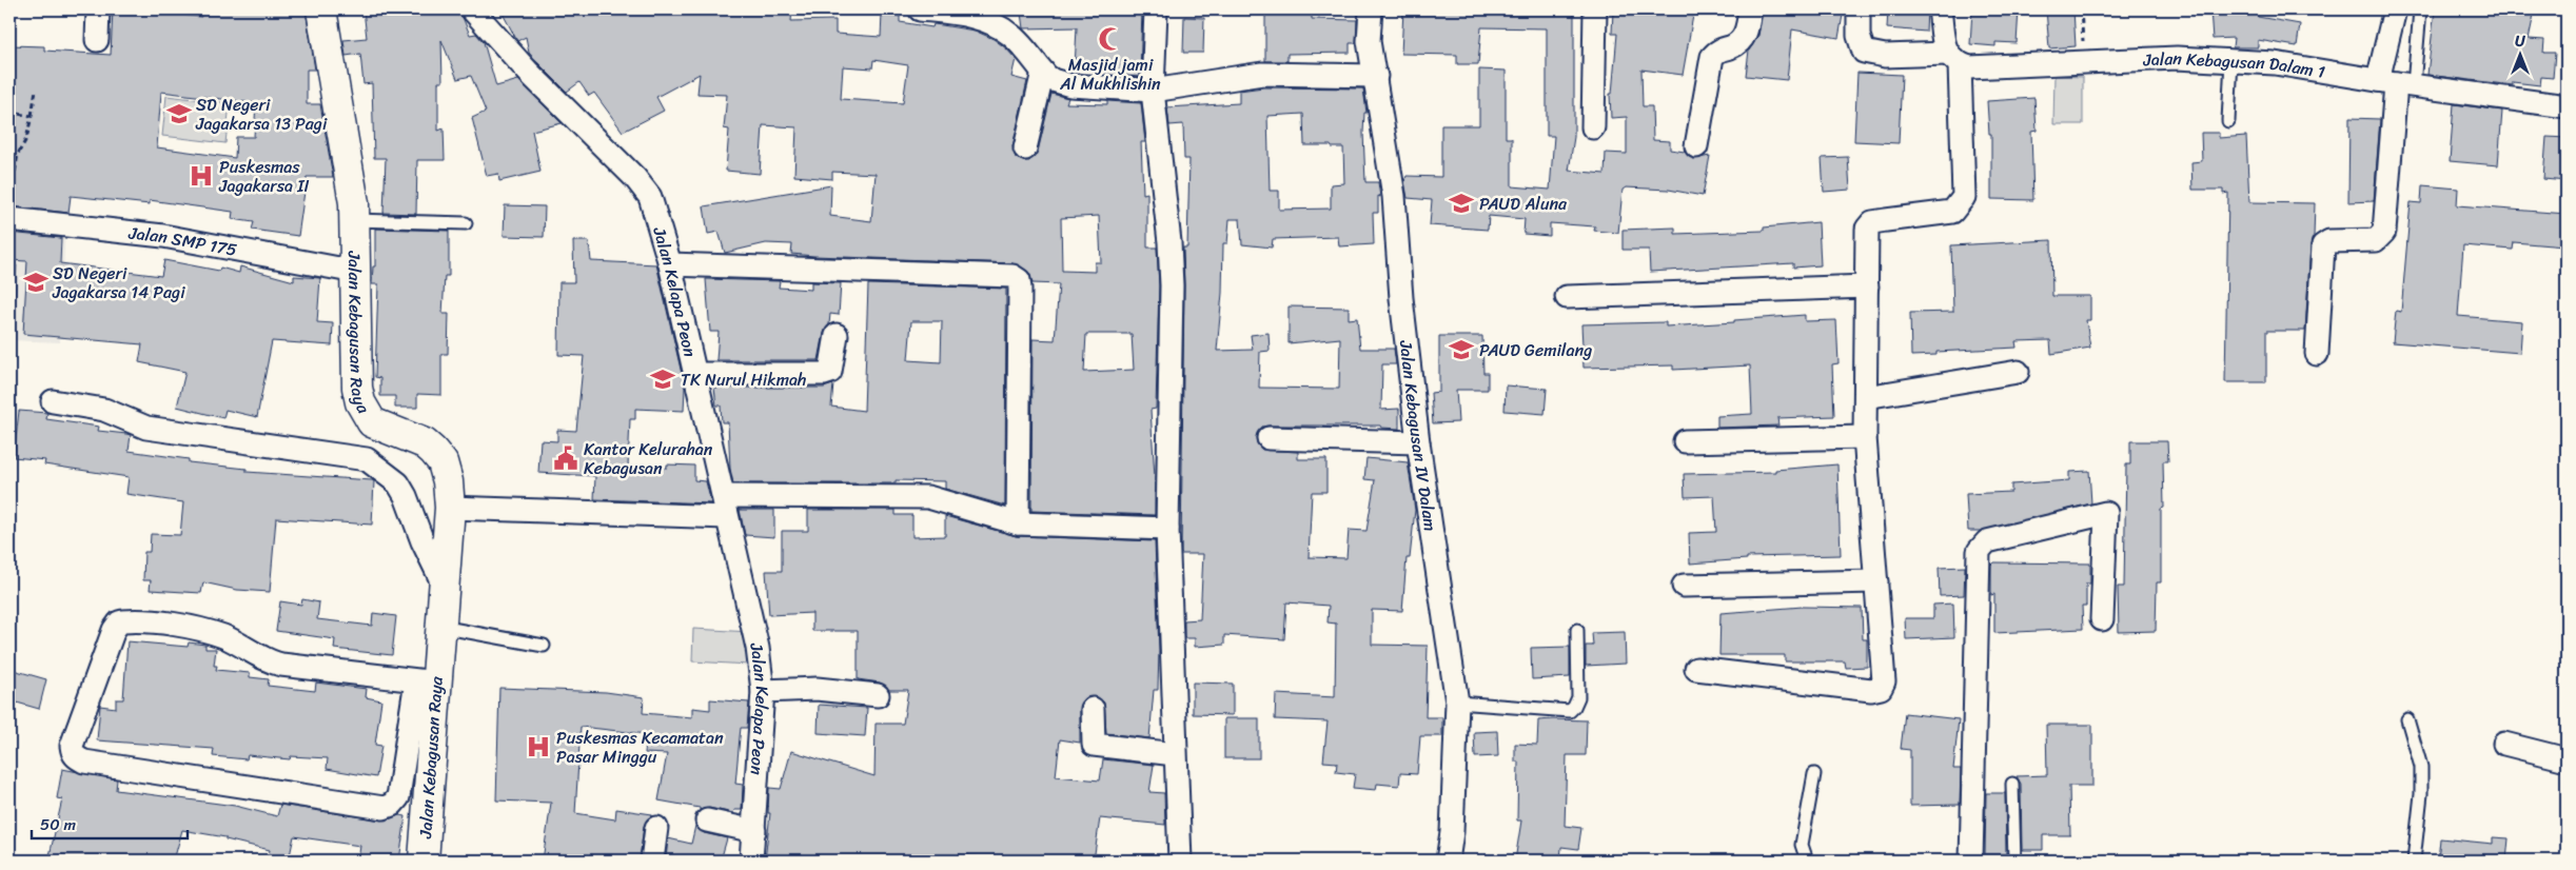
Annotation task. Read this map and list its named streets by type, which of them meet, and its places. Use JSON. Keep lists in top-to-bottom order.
{
  "streets": {
    "main road": ["Jalan Kebagusan Raya"],
    "street": [
      "Jalan Kebagusan Dalam 1",
      "Jalan SMP 175",
      "Jalan Kelapa Peon",
      "Jalan Kebagusan IV Dalam"
    ]
  },
  "crossings": [
    ["Jalan SMP 175", "Jalan Kebagusan Raya"]
  ],
  "places": {
    "mosque": ["Masjid jami Al Mukhlishin"],
    "school or university": [
      "SD Negeri Jagakarsa 13 Pagi",
      "PAUD Aluna",
      "SD Negeri Jagakarsa 14 Pagi",
      "PAUD Gemilang",
      "TK Nurul Hikmah"
    ],
    "hospital": ["Puskesmas Jagakarsa II", "Puskesmas Kecamatan Pasar Minggu"],
    "public building": ["Kantor Kelurahan Kebagusan"]
  },
  "scale_bar": "50 m",
  "north": "top"
}
